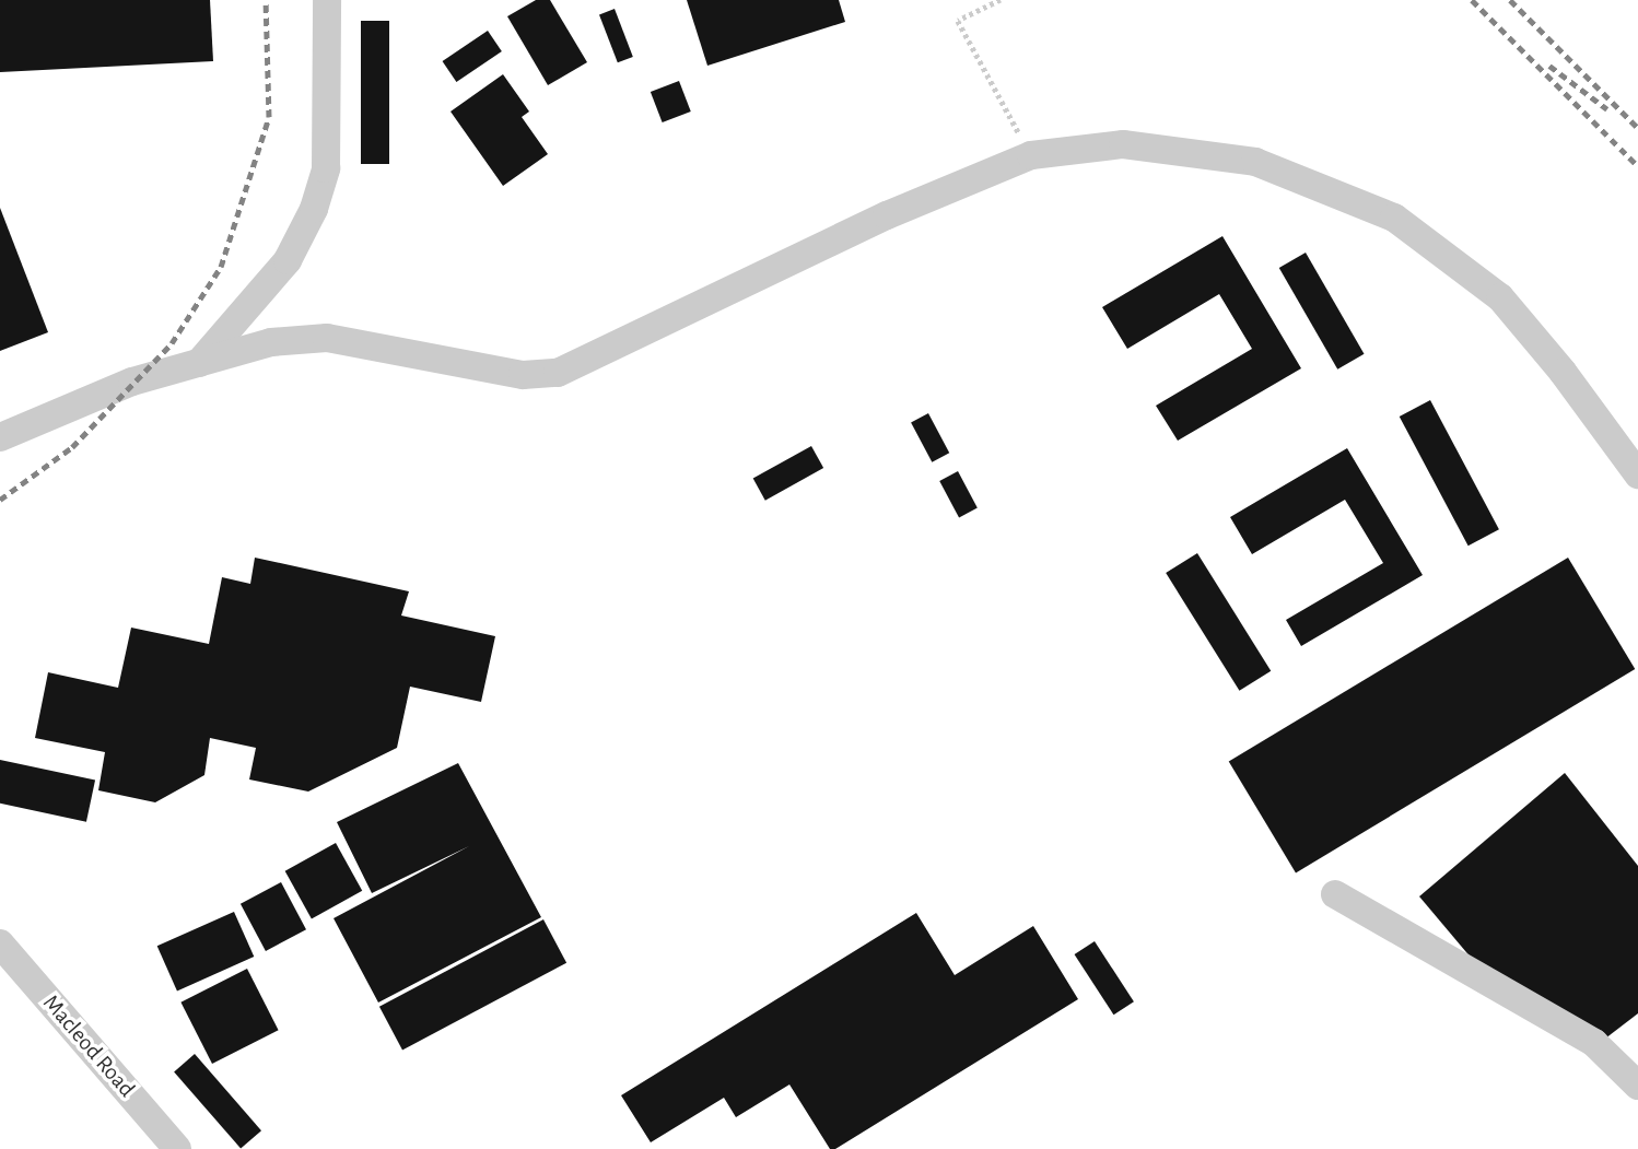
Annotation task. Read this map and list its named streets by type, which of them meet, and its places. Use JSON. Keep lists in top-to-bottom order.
{
  "streets": {
    "street": ["Macleod Road"]
  }
}
